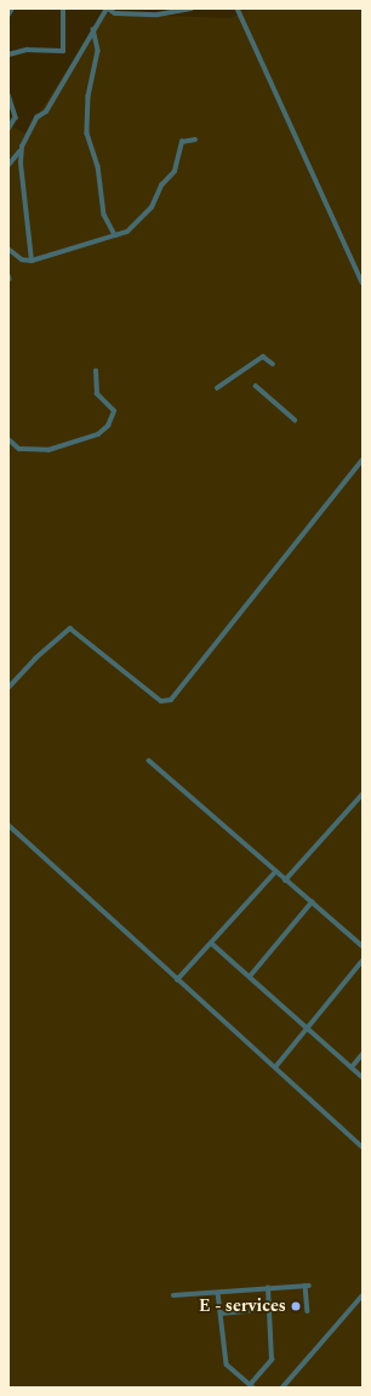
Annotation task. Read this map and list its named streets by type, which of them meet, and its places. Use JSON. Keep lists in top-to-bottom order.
{
  "places": ["E - services"]
}
